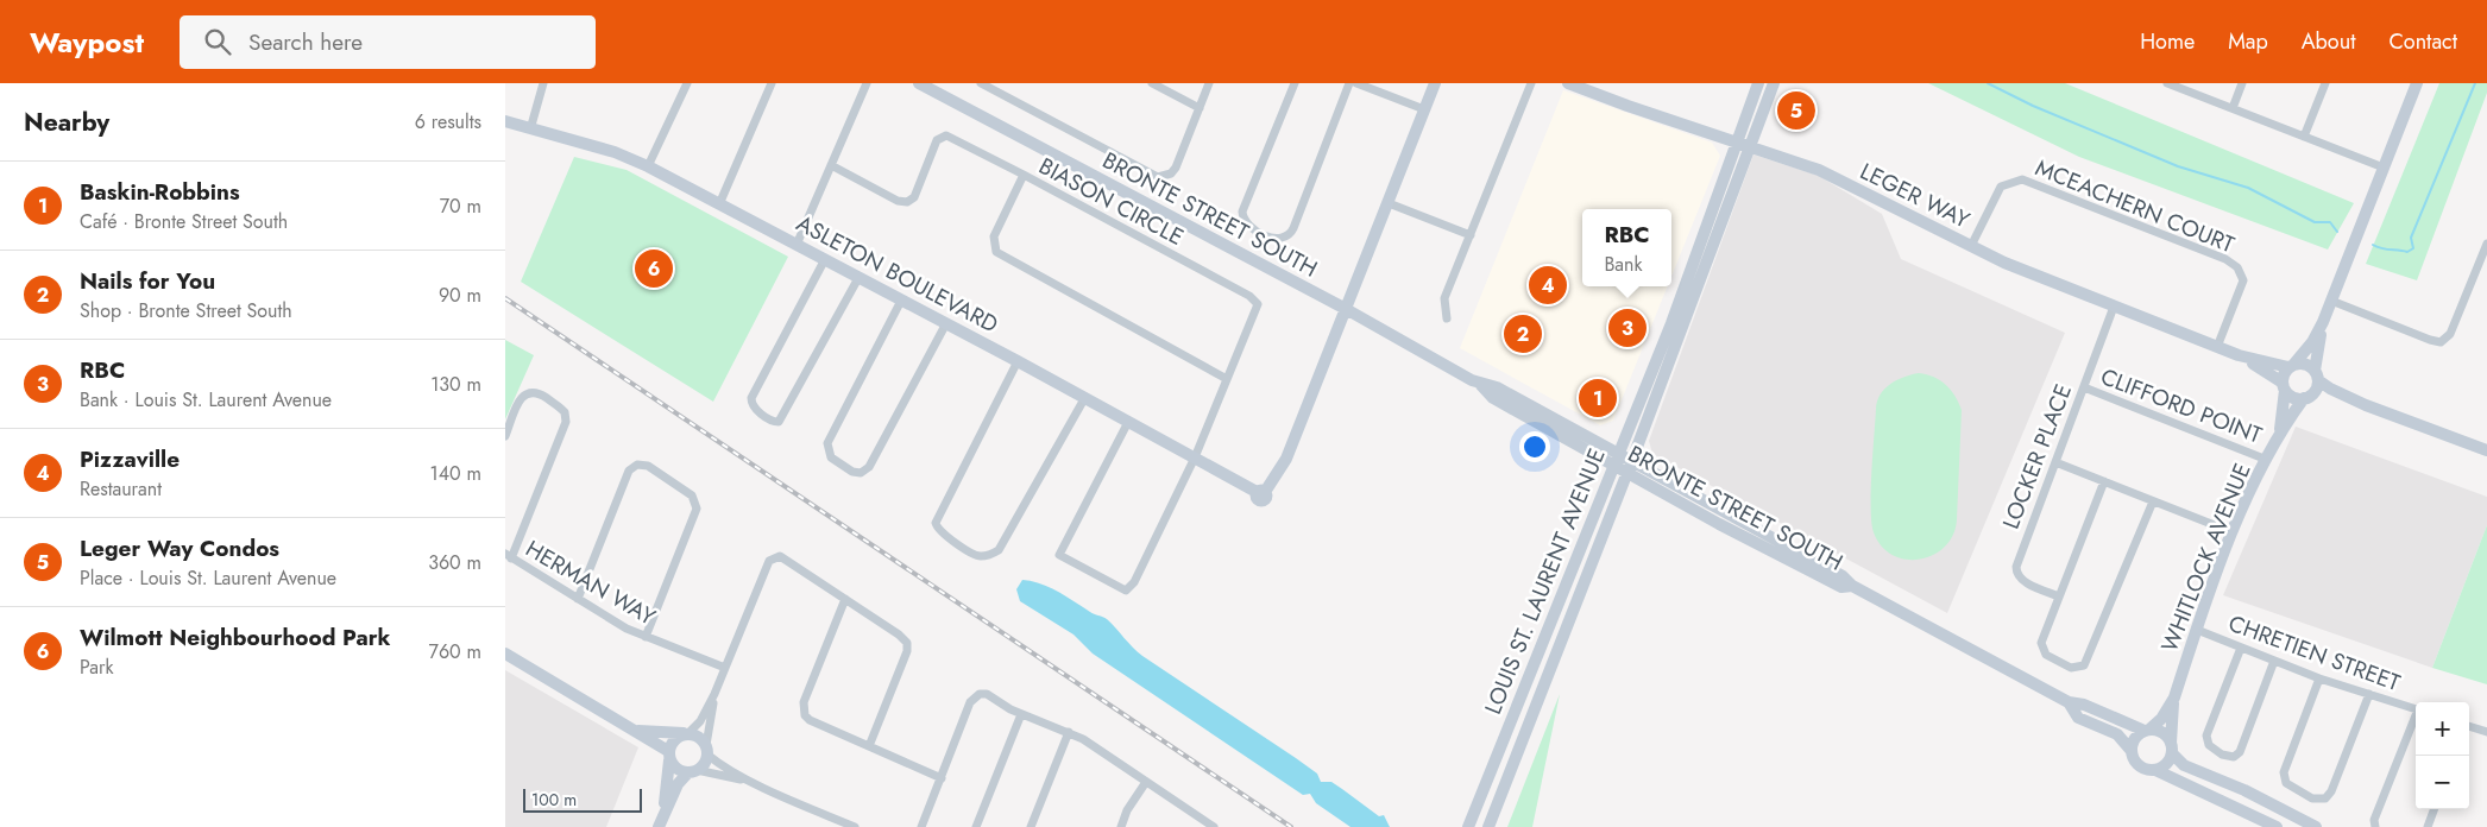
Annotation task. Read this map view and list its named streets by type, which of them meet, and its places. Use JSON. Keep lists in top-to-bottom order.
{
  "streets": {
    "main road": [
      "LEGER WAY",
      "BRONTE STREET SOUTH",
      "ASLETON BOULEVARD",
      "WHITLOCK AVENUE",
      "LOUIS ST. LAURENT AVENUE"
    ],
    "street": [
      "BIASON CIRCLE",
      "MCEACHERN COURT",
      "CLIFFORD POINT",
      "LOCKER PLACE",
      "HERMAN WAY",
      "CHRETIEN STREET"
    ]
  },
  "crossings": [
    ["LEGER WAY", "MCEACHERN COURT"],
    ["LEGER WAY", "LOCKER PLACE"],
    ["LEGER WAY", "WHITLOCK AVENUE"],
    ["LEGER WAY", "LOUIS ST. LAURENT AVENUE"],
    ["BIASON CIRCLE", "ASLETON BOULEVARD"],
    ["BRONTE STREET SOUTH", "ASLETON BOULEVARD"],
    ["BRONTE STREET SOUTH", "WHITLOCK AVENUE"],
    ["BRONTE STREET SOUTH", "LOUIS ST. LAURENT AVENUE"],
    ["CLIFFORD POINT", "LOCKER PLACE"],
    ["CLIFFORD POINT", "WHITLOCK AVENUE"],
    ["WHITLOCK AVENUE", "CHRETIEN STREET"]
  ],
  "scale_bar": "100 m",
  "page": {
    "header": "Waypost",
    "search": "Search here",
    "nav": [
      "Home",
      "Map",
      "About",
      "Contact"
    ],
    "heading": ["Nearby", "6 results"],
    "pins": [
      "5",
      "6",
      "4",
      "3",
      "2",
      "1"
    ],
    "list": [
      {
        "mark": "1",
        "name": "Baskin-Robbins",
        "note": "Café · Bronte Street South",
        "value": "70 m"
      },
      {
        "mark": "2",
        "name": "Nails for You",
        "note": "Shop · Bronte Street South",
        "value": "90 m"
      },
      {
        "mark": "3",
        "name": "RBC",
        "note": "Bank · Louis St. Laurent Avenue",
        "value": "130 m"
      },
      {
        "mark": "4",
        "name": "Pizzaville",
        "note": "Restaurant",
        "value": "140 m"
      },
      {
        "mark": "5",
        "name": "Leger Way Condos",
        "note": "Place · Louis St. Laurent Avenue",
        "value": "360 m"
      },
      {
        "mark": "6",
        "name": "Wilmott Neighbourhood Park",
        "note": "Park",
        "value": "760 m"
      }
    ],
    "popup": ["RBC", "Bank"],
    "map_buttons": ["+", "−"],
    "scale": "100 m"
  }
}
